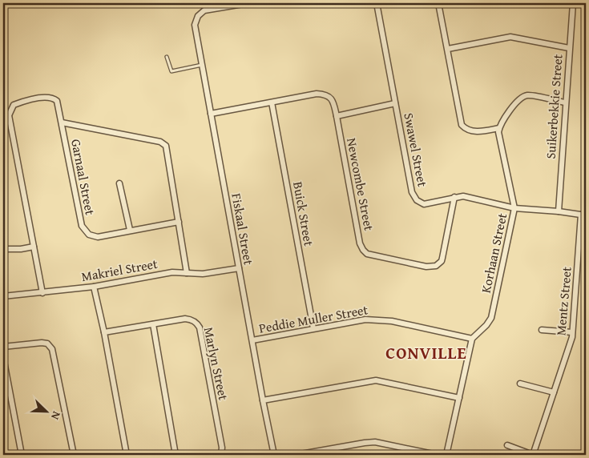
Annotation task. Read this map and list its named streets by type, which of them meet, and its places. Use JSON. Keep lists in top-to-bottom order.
{
  "streets": {
    "street": [
      "Suikerbekkie Street",
      "Swawel Street",
      "Garnaal Street",
      "Newcombe Street",
      "Buick Street",
      "Fiskaal Street",
      "Korhaan Street",
      "Makriel Street",
      "Mentz Street",
      "Peddie Muller Street",
      "Marlyn Street"
    ]
  },
  "crossings": [
    ["Suikerbekkie Street", "Swawel Street"],
    ["Swawel Street", "Newcombe Street"],
    ["Swawel Street", "Korhaan Street"],
    ["Swawel Street", "Mentz Street"],
    ["Newcombe Street", "Buick Street"],
    ["Newcombe Street", "Fiskaal Street"],
    ["Buick Street", "Peddie Muller Street"],
    ["Fiskaal Street", "Makriel Street"],
    ["Fiskaal Street", "Peddie Muller Street"],
    ["Korhaan Street", "Peddie Muller Street"]
  ],
  "districts": ["CONVILLE"],
  "north": "bottom right"
}
